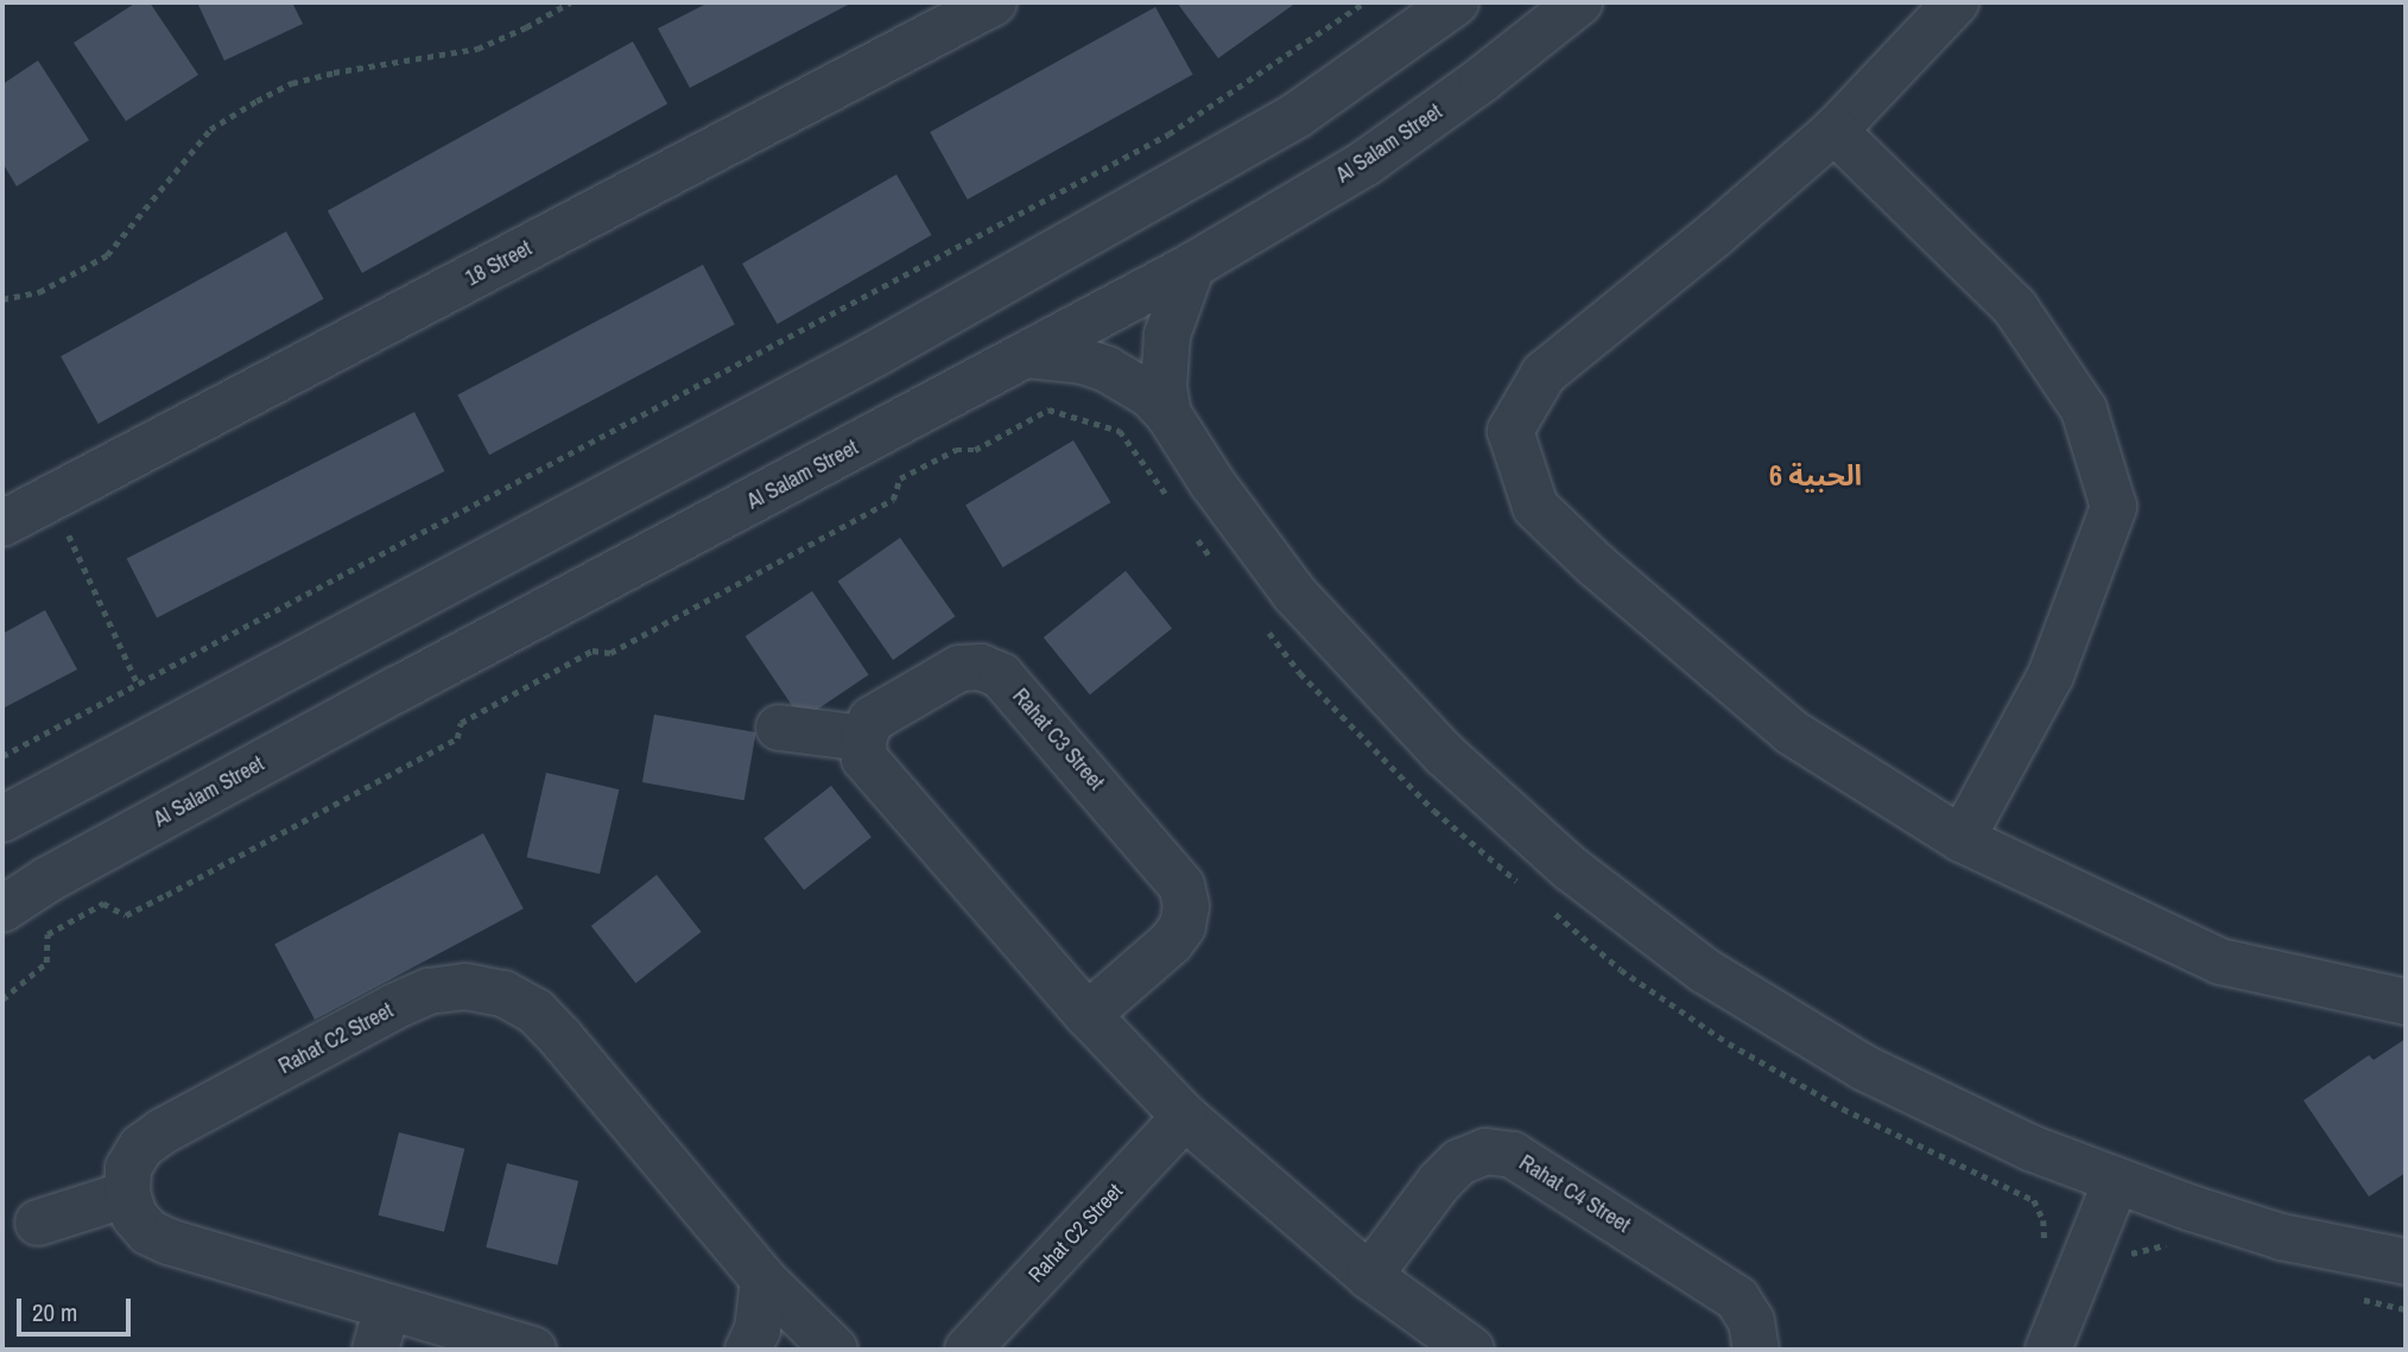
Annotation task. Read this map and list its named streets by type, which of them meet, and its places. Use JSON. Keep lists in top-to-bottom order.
{
  "streets": {
    "street": [
      "Al Salam Street",
      "18 Street",
      "Rahat C3 Street",
      "Rahat C2 Street",
      "Rahat C4 Street"
    ]
  },
  "districts": ["الحبية 6"],
  "scale_bar": "20 m"
}
